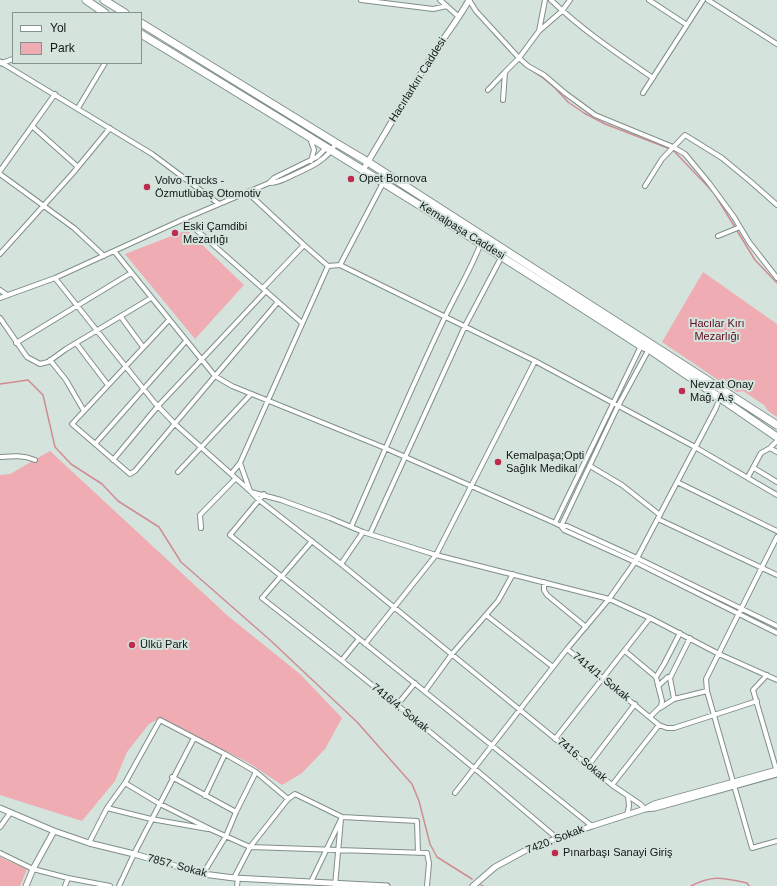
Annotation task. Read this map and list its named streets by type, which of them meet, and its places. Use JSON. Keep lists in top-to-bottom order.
{
  "streets": {
    "main road": ["Kemalpaşa Caddesi"],
    "street": [
      "Hacırlarkırı Caddesi",
      "7414/1. Sokak",
      "7416/4. Sokak",
      "7416. Sokak",
      "7420. Sokak",
      "7857. Sokak"
    ]
  },
  "crossings": [
    ["Hacırlarkırı Caddesi", "Kemalpaşa Caddesi"],
    ["7416/4. Sokak", "7420. Sokak"],
    ["7416. Sokak", "7420. Sokak"]
  ],
  "parks": ["Hacılar Kırı Mezarlığı"],
  "places": [
    "Opet Bornova",
    "Volvo Trucks - Özmutlubaş Otomotiv",
    "Eski Çamdibi Mezarlığı",
    "Nevzat Onay Mağ. A.ş",
    "Kemalpaşa;Opti Sağlık Medikal",
    "Ülkü Park",
    "Pınarbaşı Sanayi Giriş"
  ],
  "legend": ["Yol", "Park"]
}
